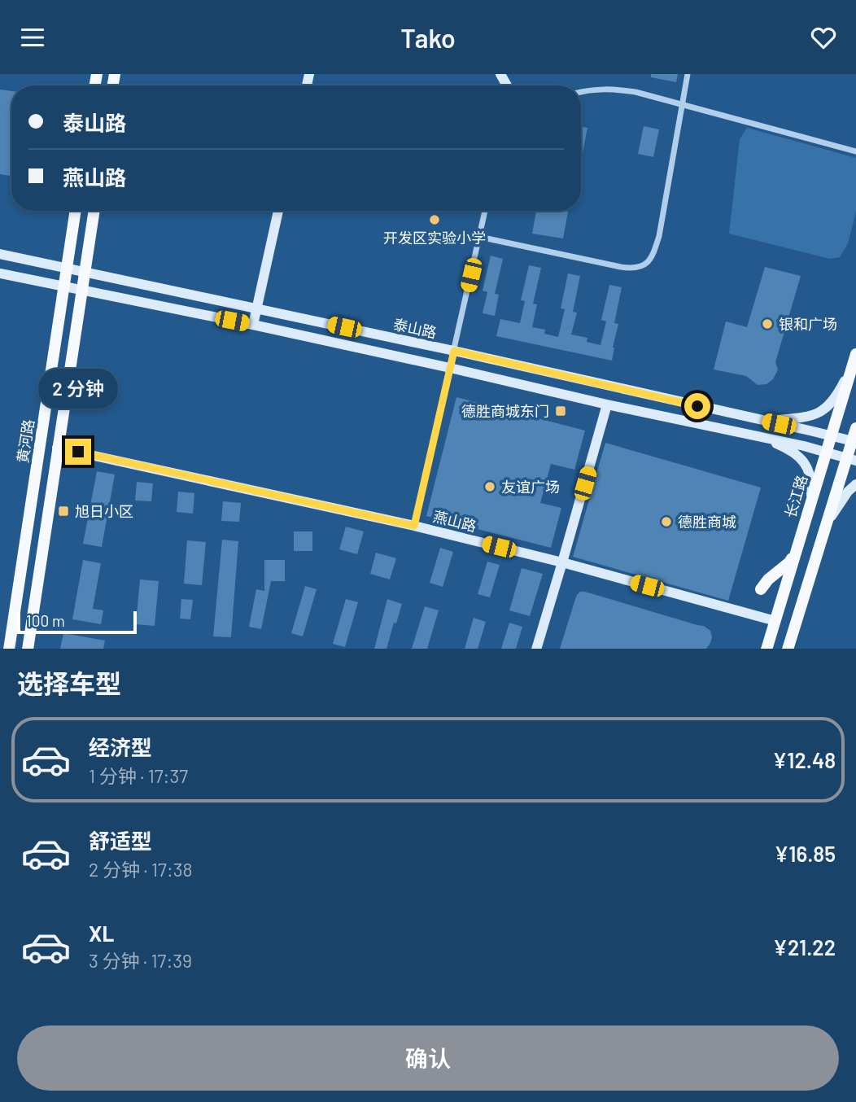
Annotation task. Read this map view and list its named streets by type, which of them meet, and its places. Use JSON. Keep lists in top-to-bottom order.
{
  "streets": {
    "main road": [
      "泰山路",
      "黄河路",
      "长江路",
      "燕山路"
    ]
  },
  "crossings": [
    ["泰山路", "黄河路"],
    ["泰山路", "长江路"],
    ["长江路", "燕山路"]
  ],
  "places": {
    "other": [
      "开发区实验小学",
      "银和广场",
      "友谊广场",
      "德胜商城"
    ],
    "transit": ["德胜商城东门", "旭日小区"]
  },
  "scale_bar": "100 m",
  "page": {
    "header": "Tako",
    "banner": ["泰山路", "燕山路"],
    "bubble": "2 分钟",
    "scale": "100 m",
    "heading": "选择车型",
    "list": [
      {
        "name": "经济型",
        "note": "1 分钟 · 17:37",
        "value": "¥12.48"
      },
      {
        "name": "舒适型",
        "note": "2 分钟 · 17:38",
        "value": "¥16.85"
      },
      {
        "name": "XL",
        "note": "3 分钟 · 17:39",
        "value": "¥21.22"
      }
    ],
    "buttons": "确认"
  }
}
